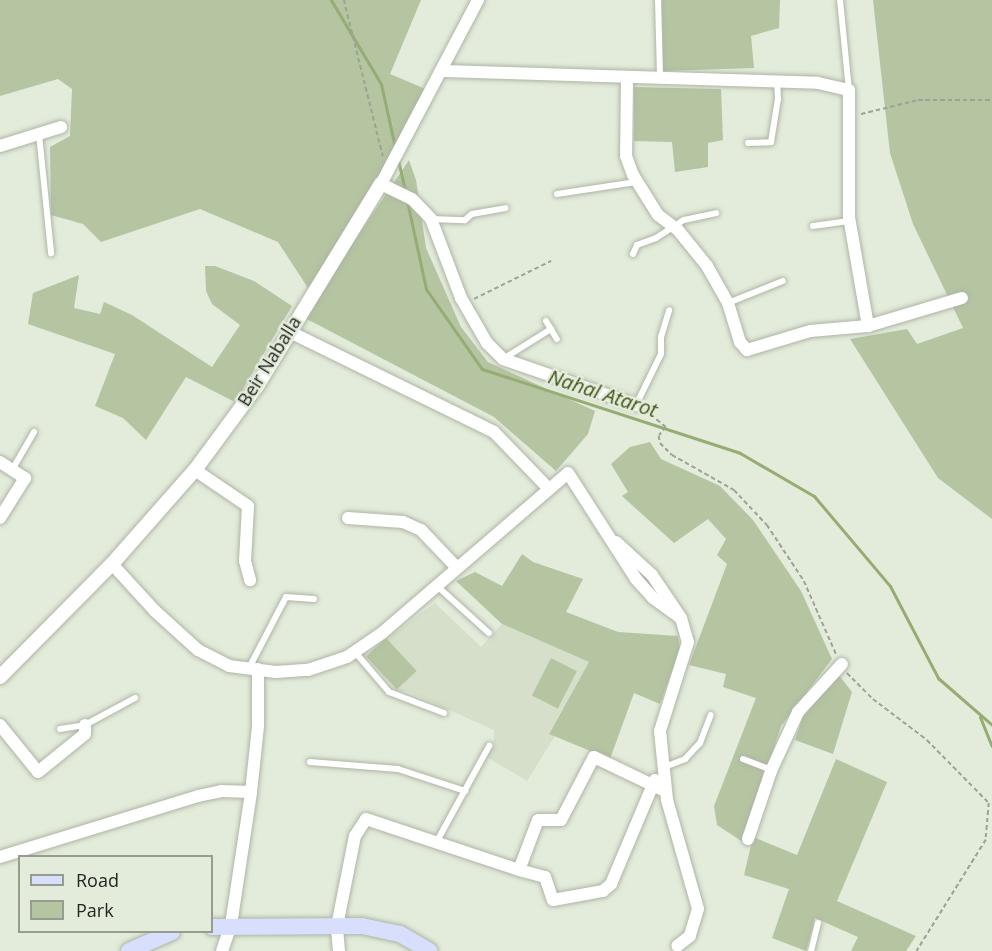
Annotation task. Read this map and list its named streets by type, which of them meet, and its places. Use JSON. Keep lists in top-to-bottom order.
{
  "streets": {
    "street": ["Beir Naballa"]
  },
  "water": ["Nahal Atarot"],
  "legend": ["Road", "Park"]
}
